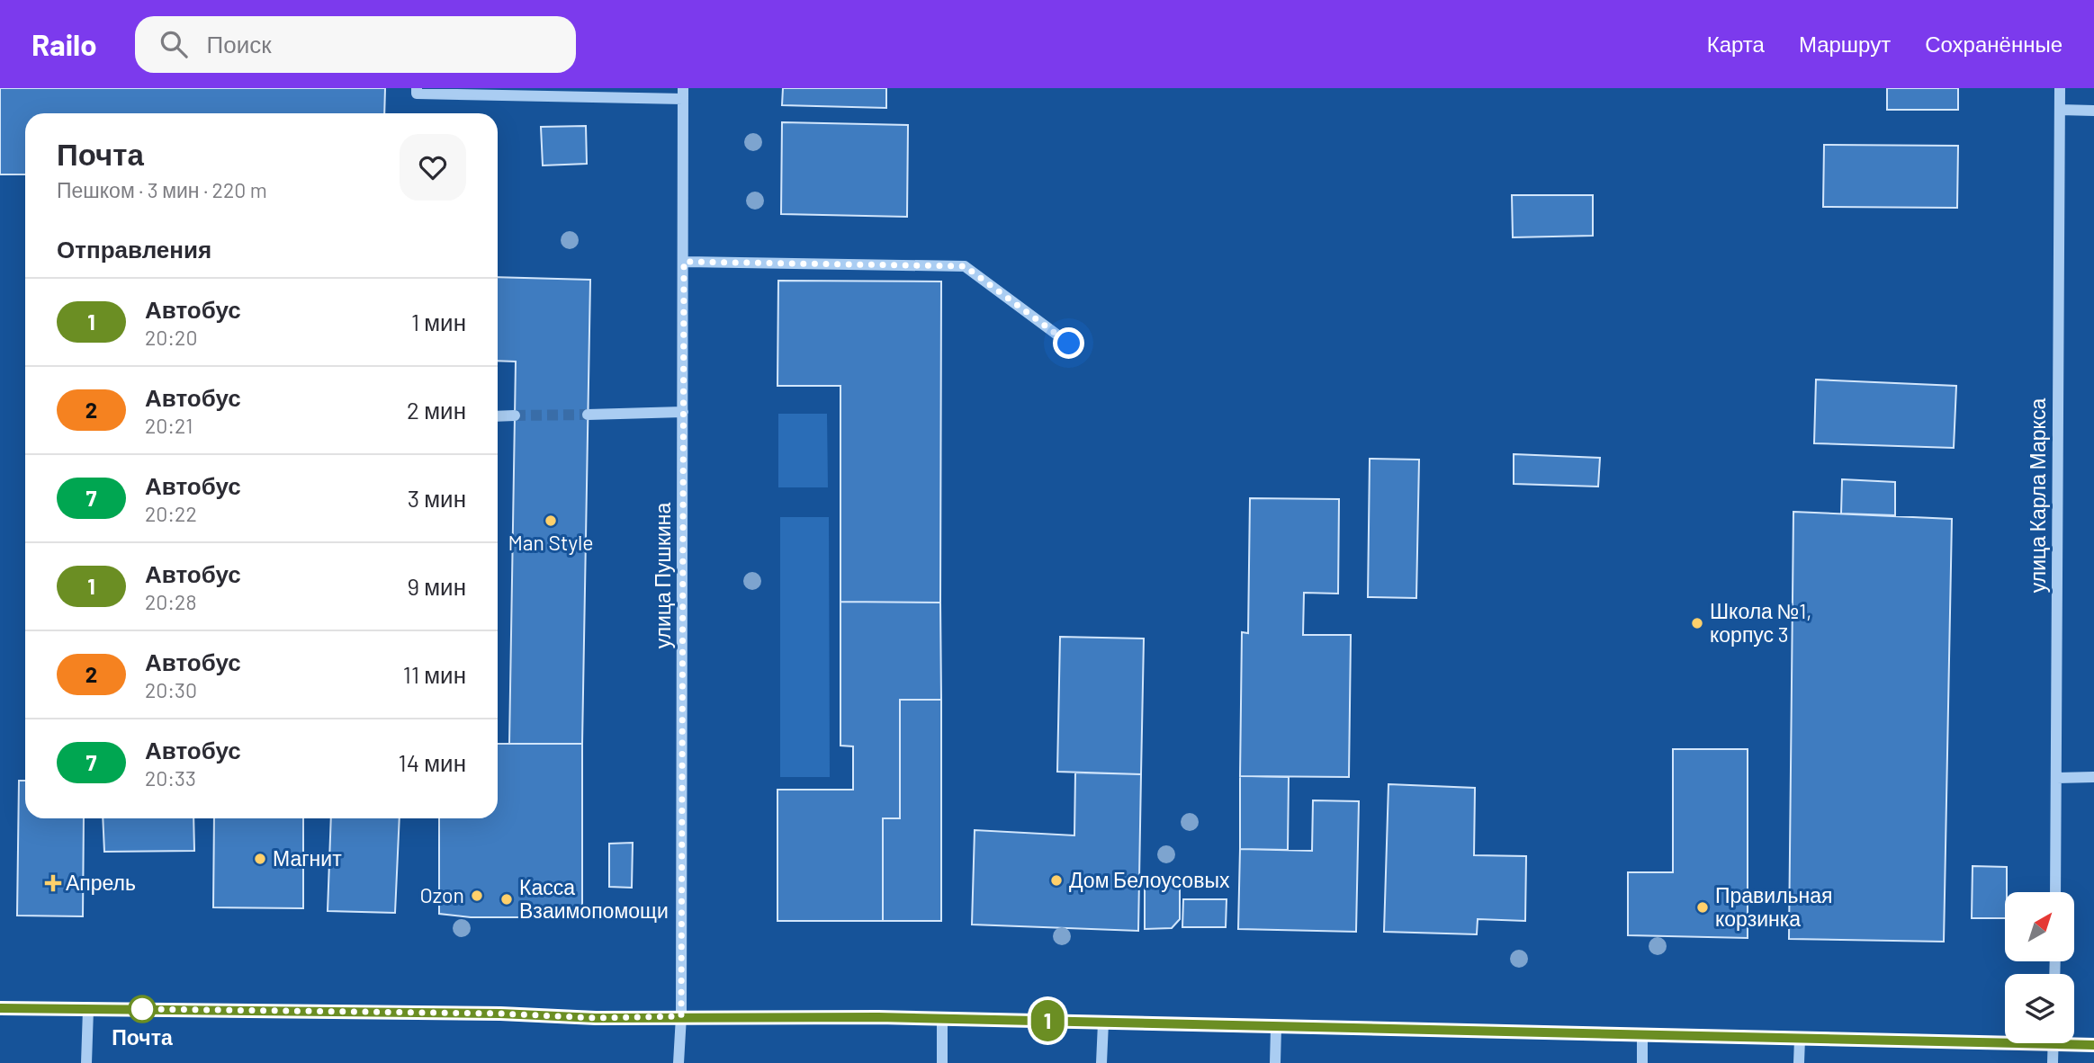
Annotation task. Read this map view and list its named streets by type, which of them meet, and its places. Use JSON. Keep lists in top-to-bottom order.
{
  "streets": {
    "street": ["улица Карла Маркса", "улица Пушкина"]
  },
  "places": {
    "other": [
      "Man Style",
      "Школа №1, корпус 3",
      "Магнит",
      "Дом Белоусовых",
      "Ozon",
      "Касса Взаимопомощи",
      "Правильная корзинка",
      "Почта"
    ],
    "health": ["Апрель"]
  },
  "lines": ["bus line 1"],
  "north": "top right",
  "page": {
    "header": "Railo",
    "search": "Поиск",
    "nav": ["Карта", "Маршрут", "Сохранённые"],
    "on_map": "1",
    "heading": [
      ["Почта", "Пешком · 3 мин · 220 m"],
      "Отправления"
    ],
    "list": [
      {
        "mark": "1",
        "name": "Автобус",
        "note": "20:20",
        "value": "1 мин"
      },
      {
        "mark": "2",
        "name": "Автобус",
        "note": "20:21",
        "value": "2 мин"
      },
      {
        "mark": "7",
        "name": "Автобус",
        "note": "20:22",
        "value": "3 мин"
      },
      {
        "mark": "1",
        "name": "Автобус",
        "note": "20:28",
        "value": "9 мин"
      },
      {
        "mark": "2",
        "name": "Автобус",
        "note": "20:30",
        "value": "11 мин"
      },
      {
        "mark": "7",
        "name": "Автобус",
        "note": "20:33",
        "value": "14 мин"
      }
    ]
  }
}
